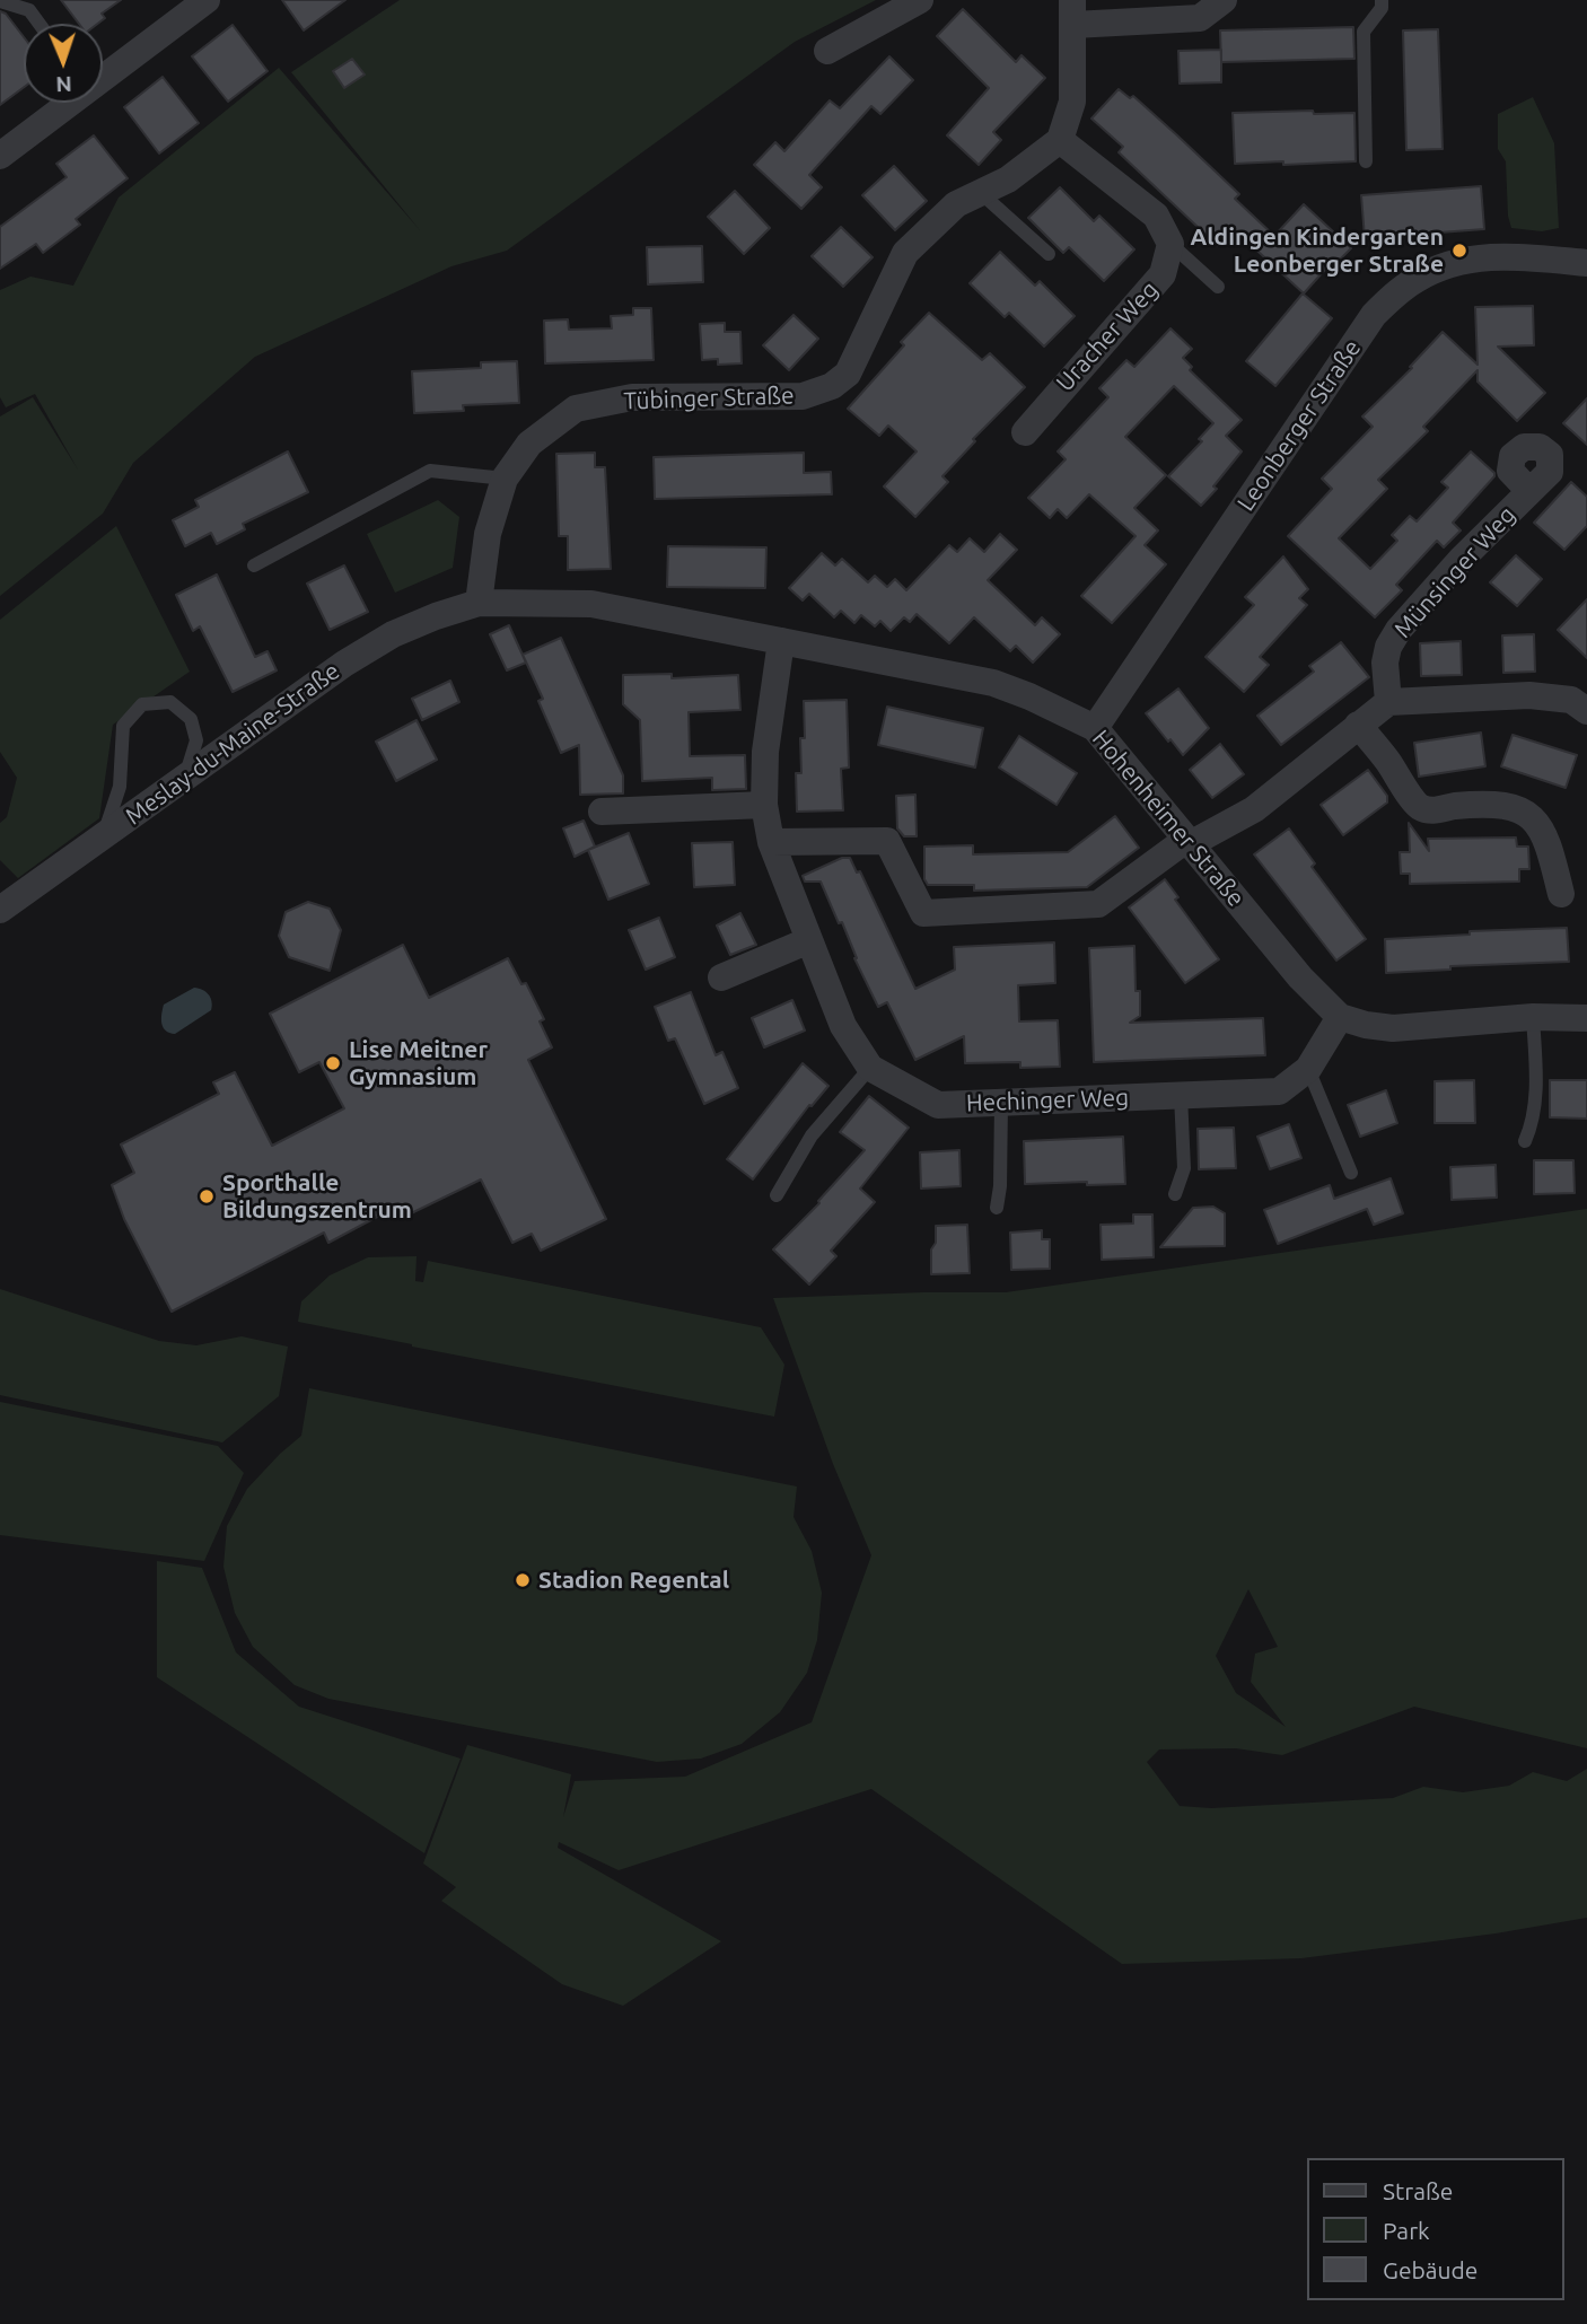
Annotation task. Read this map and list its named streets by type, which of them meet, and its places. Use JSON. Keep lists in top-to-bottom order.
{
  "streets": {
    "street": [
      "Uracher Weg",
      "Tübinger Straße",
      "Leonberger Straße",
      "Münsinger Weg",
      "Meslay-du-Maine-Straße",
      "Hohenheimer Straße",
      "Hechinger Weg"
    ]
  },
  "crossings": [
    ["Tübinger Straße", "Meslay-du-Maine-Straße"],
    ["Tübinger Straße", "Hohenheimer Straße"],
    ["Leonberger Straße", "Hohenheimer Straße"],
    ["Meslay-du-Maine-Straße", "Hohenheimer Straße"],
    ["Hohenheimer Straße", "Hechinger Weg"]
  ],
  "places": [
    "Aldingen Kindergarten Leonberger Straße",
    "Lise Meitner Gymnasium",
    "Sporthalle Bildungszentrum",
    "Stadion Regental"
  ],
  "legend": ["Straße", "Park", "Gebäude"],
  "north": "bottom"
}
